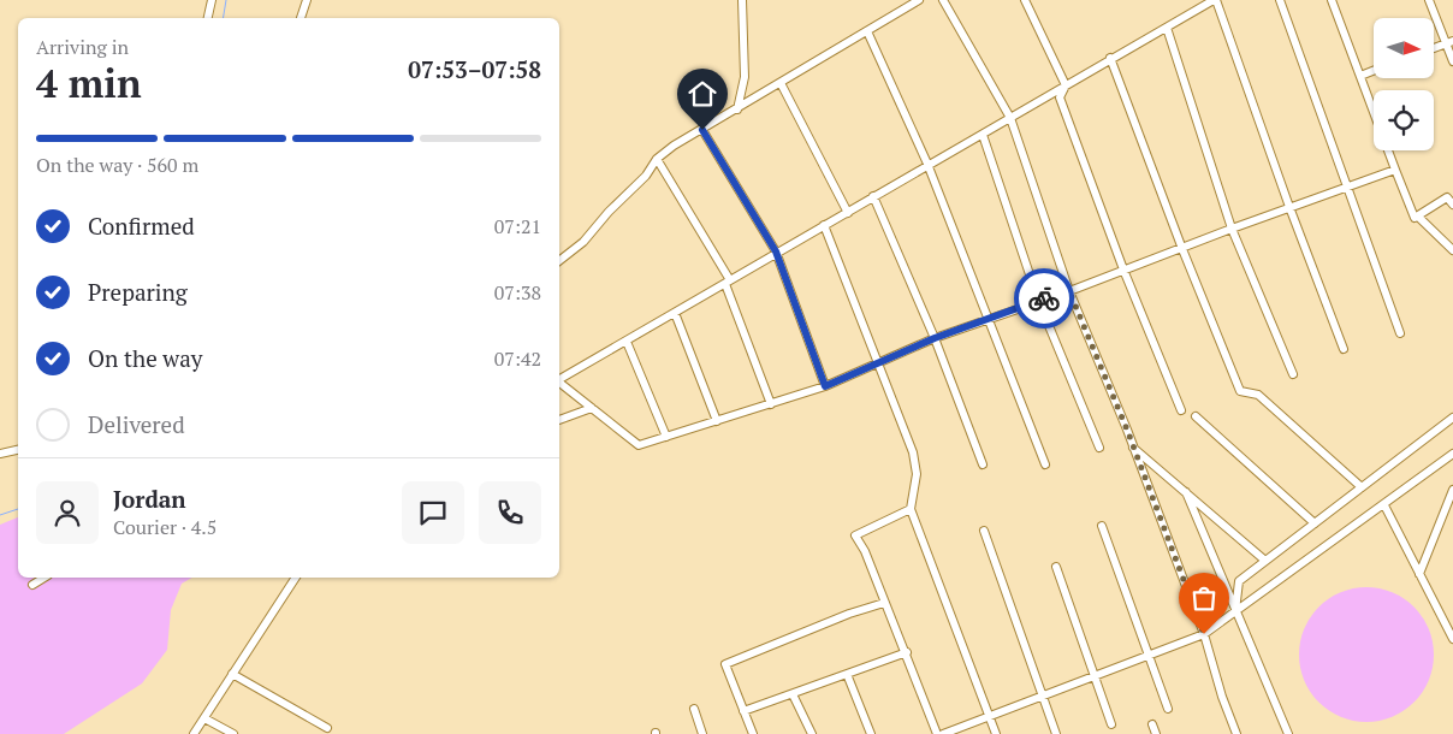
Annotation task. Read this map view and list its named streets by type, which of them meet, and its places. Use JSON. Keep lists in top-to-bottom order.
{
  "north": "right",
  "page": {
    "heading": ["4 min", "Arriving in", "07:53–07:58"],
    "panel": ["Jordan", "Courier · 4.5"],
    "bar": "On the way · 560 m",
    "list": [
      ["Confirmed", "07:21"],
      ["Preparing", "07:38"],
      ["On the way", "07:42"],
      "Delivered"
    ]
  }
}
